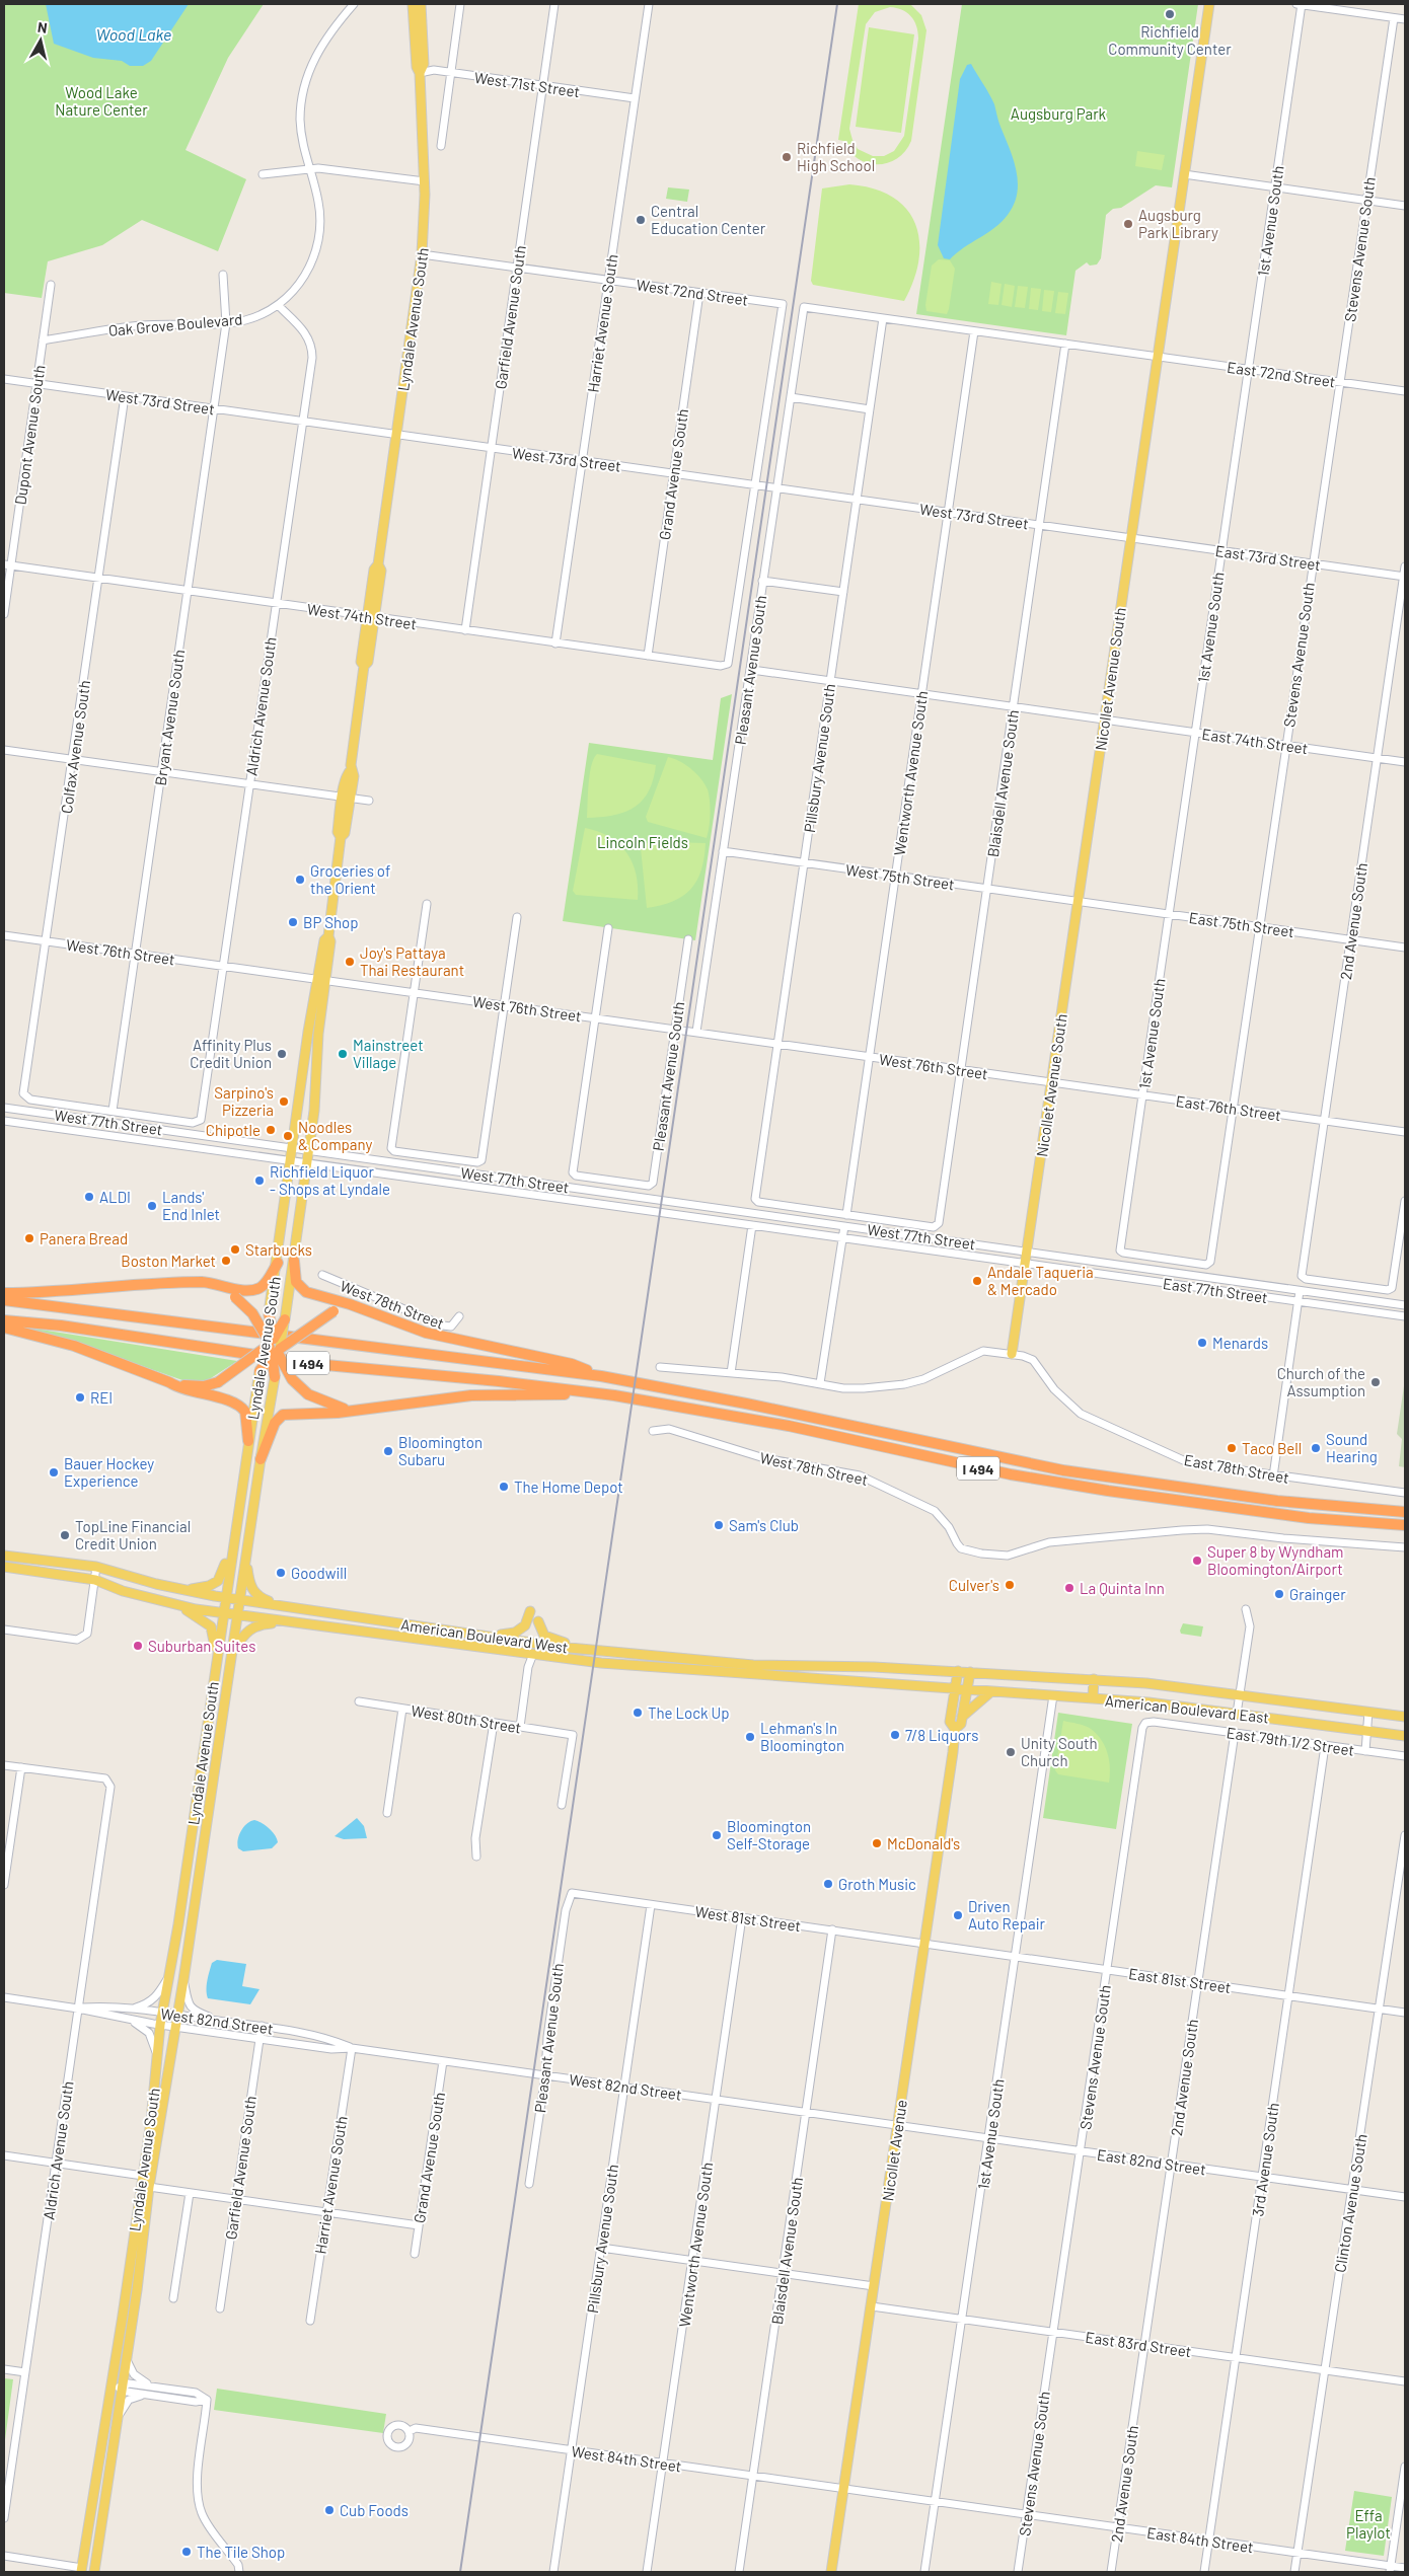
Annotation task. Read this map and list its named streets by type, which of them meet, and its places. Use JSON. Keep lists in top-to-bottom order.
{
  "streets": {
    "highway": ["I 494"],
    "main road": [
      "Lyndale Avenue South",
      "Nicollet Avenue South",
      "American Boulevard West",
      "American Boulevard East",
      "Nicollet Avenue"
    ],
    "street": [
      "West 71st Street",
      "1st Avenue South",
      "Stevens Avenue South",
      "West 72nd Street",
      "Garfield Avenue South",
      "Harriet Avenue South",
      "Oak Grove Boulevard",
      "East 72nd Street",
      "West 73rd Street",
      "Dupont Avenue South",
      "Grand Avenue South",
      "East 73rd Street",
      "West 74th Street",
      "Pleasant Avenue South",
      "Aldrich Avenue South",
      "Bryant Avenue South",
      "East 74th Street",
      "Colfax Avenue South",
      "Pillsbury Avenue South",
      "Wentworth Avenue South",
      "Blaisdell Avenue South",
      "West 75th Street",
      "2nd Avenue South",
      "East 75th Street",
      "West 76th Street",
      "East 76th Street",
      "West 77th Street",
      "East 77th Street",
      "West 78th Street",
      "East 78th Street",
      "West 80th Street",
      "East 79th 1/2 Street",
      "West 81st Street",
      "East 81st Street",
      "West 82nd Street",
      "3rd Avenue South",
      "East 82nd Street",
      "Clinton Avenue South",
      "East 83rd Street",
      "West 84th Street",
      "East 84th Street"
    ]
  },
  "crossings": [
    ["West 71st Street", "Garfield Avenue South"],
    ["West 71st Street", "Lyndale Avenue South"],
    ["West 71st Street", "Harriet Avenue South"],
    ["1st Avenue South", "Stevens Avenue South"],
    ["1st Avenue South", "East 72nd Street"],
    ["1st Avenue South", "East 73rd Street"],
    ["1st Avenue South", "East 74th Street"],
    ["1st Avenue South", "East 75th Street"],
    ["1st Avenue South", "East 76th Street"],
    ["1st Avenue South", "American Boulevard East"],
    ["1st Avenue South", "East 81st Street"],
    ["1st Avenue South", "East 82nd Street"],
    ["1st Avenue South", "East 83rd Street"],
    ["1st Avenue South", "East 84th Street"],
    ["Stevens Avenue South", "East 72nd Street"],
    ["Stevens Avenue South", "East 73rd Street"],
    ["Stevens Avenue South", "East 74th Street"],
    ["Stevens Avenue South", "East 75th Street"],
    ["Stevens Avenue South", "East 76th Street"],
    ["Stevens Avenue South", "East 79th 1/2 Street"],
    ["Stevens Avenue South", "East 81st Street"],
    ["Stevens Avenue South", "East 82nd Street"],
    ["Stevens Avenue South", "East 83rd Street"],
    ["Stevens Avenue South", "East 84th Street"],
    ["West 72nd Street", "Garfield Avenue South"],
    ["West 72nd Street", "Lyndale Avenue South"],
    ["West 72nd Street", "Harriet Avenue South"],
    ["West 72nd Street", "Grand Avenue South"],
    ["West 72nd Street", "Pleasant Avenue South"],
    ["Garfield Avenue South", "West 73rd Street"],
    ["Garfield Avenue South", "West 74th Street"],
    ["Garfield Avenue South", "West 82nd Street"],
    ["Lyndale Avenue South", "West 73rd Street"],
    ["Lyndale Avenue South", "West 74th Street"],
    ["Lyndale Avenue South", "West 76th Street"],
    ["Lyndale Avenue South", "West 77th Street"],
    ["Lyndale Avenue South", "American Boulevard West"],
    ["Lyndale Avenue South", "West 82nd Street"],
    ["Harriet Avenue South", "West 73rd Street"],
    ["Harriet Avenue South", "West 74th Street"],
    ["Harriet Avenue South", "West 82nd Street"],
    ["Oak Grove Boulevard", "Dupont Avenue South"],
    ["Oak Grove Boulevard", "Aldrich Avenue South"],
    ["Oak Grove Boulevard", "Bryant Avenue South"],
    ["East 72nd Street", "Nicollet Avenue South"],
    ["West 73rd Street", "Dupont Avenue South"],
    ["West 73rd Street", "Grand Avenue South"],
    ["West 73rd Street", "East 73rd Street"],
    ["West 73rd Street", "Pleasant Avenue South"],
    ["West 73rd Street", "Nicollet Avenue South"],
    ["West 73rd Street", "Aldrich Avenue South"],
    ["West 73rd Street", "Bryant Avenue South"],
    ["West 73rd Street", "Colfax Avenue South"],
    ["West 73rd Street", "Pillsbury Avenue South"],
    ["West 73rd Street", "Wentworth Avenue South"],
    ["West 73rd Street", "Blaisdell Avenue South"],
    ["Dupont Avenue South", "West 74th Street"],
    ["Grand Avenue South", "West 74th Street"],
    ["Grand Avenue South", "West 82nd Street"],
    ["East 73rd Street", "Nicollet Avenue South"],
    ["East 73rd Street", "2nd Avenue South"],
    ["West 74th Street", "Pleasant Avenue South"],
    ["West 74th Street", "Aldrich Avenue South"],
    ["West 74th Street", "Bryant Avenue South"],
    ["West 74th Street", "Colfax Avenue South"],
    ["Pleasant Avenue South", "Pillsbury Avenue South"],
    ["Pleasant Avenue South", "West 75th Street"],
    ["Pleasant Avenue South", "West 76th Street"],
    ["Pleasant Avenue South", "West 81st Street"],
    ["Pleasant Avenue South", "West 82nd Street"],
    ["Nicollet Avenue South", "East 74th Street"],
    ["Nicollet Avenue South", "West 75th Street"],
    ["Nicollet Avenue South", "East 75th Street"],
    ["Nicollet Avenue South", "West 76th Street"],
    ["Nicollet Avenue South", "East 76th Street"],
    ["Nicollet Avenue South", "West 77th Street"],
    ["Nicollet Avenue South", "East 77th Street"],
    ["Nicollet Avenue South", "East 78th Street"],
    ["Aldrich Avenue South", "Bryant Avenue South"],
    ["Aldrich Avenue South", "Colfax Avenue South"],
    ["Aldrich Avenue South", "West 76th Street"],
    ["Aldrich Avenue South", "West 82nd Street"],
    ["Bryant Avenue South", "Colfax Avenue South"],
    ["Bryant Avenue South", "West 76th Street"],
    ["East 74th Street", "2nd Avenue South"],
    ["Colfax Avenue South", "West 76th Street"],
    ["Pillsbury Avenue South", "Wentworth Avenue South"],
    ["Pillsbury Avenue South", "Blaisdell Avenue South"],
    ["Pillsbury Avenue South", "West 75th Street"],
    ["Pillsbury Avenue South", "West 76th Street"],
    ["Pillsbury Avenue South", "West 81st Street"],
    ["Pillsbury Avenue South", "West 82nd Street"],
    ["Pillsbury Avenue South", "West 84th Street"],
    ["Wentworth Avenue South", "Blaisdell Avenue South"],
    ["Wentworth Avenue South", "West 75th Street"],
    ["Wentworth Avenue South", "West 76th Street"],
    ["Wentworth Avenue South", "West 81st Street"],
    ["Wentworth Avenue South", "West 82nd Street"],
    ["Wentworth Avenue South", "West 84th Street"],
    ["Blaisdell Avenue South", "West 75th Street"],
    ["Blaisdell Avenue South", "West 76th Street"],
    ["Blaisdell Avenue South", "West 81st Street"],
    ["Blaisdell Avenue South", "West 82nd Street"],
    ["Blaisdell Avenue South", "West 84th Street"],
    ["West 75th Street", "East 75th Street"],
    ["2nd Avenue South", "East 75th Street"],
    ["2nd Avenue South", "East 76th Street"],
    ["2nd Avenue South", "East 79th 1/2 Street"],
    ["2nd Avenue South", "East 81st Street"],
    ["2nd Avenue South", "East 82nd Street"],
    ["2nd Avenue South", "East 83rd Street"],
    ["2nd Avenue South", "East 84th Street"],
    ["West 76th Street", "East 76th Street"],
    ["West 77th Street", "East 77th Street"],
    ["American Boulevard West", "American Boulevard East"],
    ["American Boulevard West", "Nicollet Avenue"],
    ["American Boulevard East", "Nicollet Avenue"],
    ["East 79th 1/2 Street", "3rd Avenue South"],
    ["West 81st Street", "East 81st Street"],
    ["West 81st Street", "Nicollet Avenue"],
    ["East 81st Street", "Nicollet Avenue"],
    ["East 81st Street", "3rd Avenue South"],
    ["East 81st Street", "Clinton Avenue South"],
    ["West 82nd Street", "Nicollet Avenue"],
    ["West 82nd Street", "East 82nd Street"],
    ["Nicollet Avenue", "East 82nd Street"],
    ["Nicollet Avenue", "East 83rd Street"],
    ["Nicollet Avenue", "West 84th Street"],
    ["Nicollet Avenue", "East 84th Street"],
    ["3rd Avenue South", "East 82nd Street"],
    ["3rd Avenue South", "East 83rd Street"],
    ["3rd Avenue South", "East 84th Street"],
    ["East 82nd Street", "Clinton Avenue South"],
    ["Clinton Avenue South", "East 83rd Street"],
    ["Clinton Avenue South", "East 84th Street"],
    ["West 84th Street", "East 84th Street"]
  ],
  "water": ["Wood Lake"],
  "parks": [
    "Wood Lake Nature Center",
    "Augsburg Park",
    "Lincoln Fields",
    "Effa Playlot"
  ],
  "places": [
    "Richfield Community Center",
    "Richfield High School",
    "Central Education Center",
    "Augsburg Park Library",
    "Groceries of the Orient",
    "BP Shop",
    "Joy's Pattaya Thai Restaurant",
    "Affinity Plus Credit Union",
    "Mainstreet Village",
    "Sarpino's Pizzeria",
    "Chipotle",
    "Noodles & Company",
    "Richfield Liquor - Shops at Lyndale",
    "ALDI",
    "Lands' End Inlet",
    "Panera Bread",
    "Starbucks",
    "Boston Market",
    "Andale Taqueria & Mercado",
    "Menards",
    "Church of the Assumption",
    "REI",
    "Taco Bell",
    "Sound Hearing",
    "Bloomington Subaru",
    "Bauer Hockey Experience",
    "The Home Depot",
    "Sam's Club",
    "TopLine Financial Credit Union",
    "Super 8 by Wyndham Bloomington/Airport",
    "Goodwill",
    "Culver's",
    "La Quinta Inn",
    "Grainger",
    "Suburban Suites",
    "The Lock Up",
    "7/8 Liquors",
    "Lehman's In Bloomington",
    "Unity South Church",
    "Bloomington Self-Storage",
    "McDonald's",
    "Groth Music",
    "Driven Auto Repair",
    "Cub Foods",
    "The Tile Shop"
  ],
  "north": "top"
}
